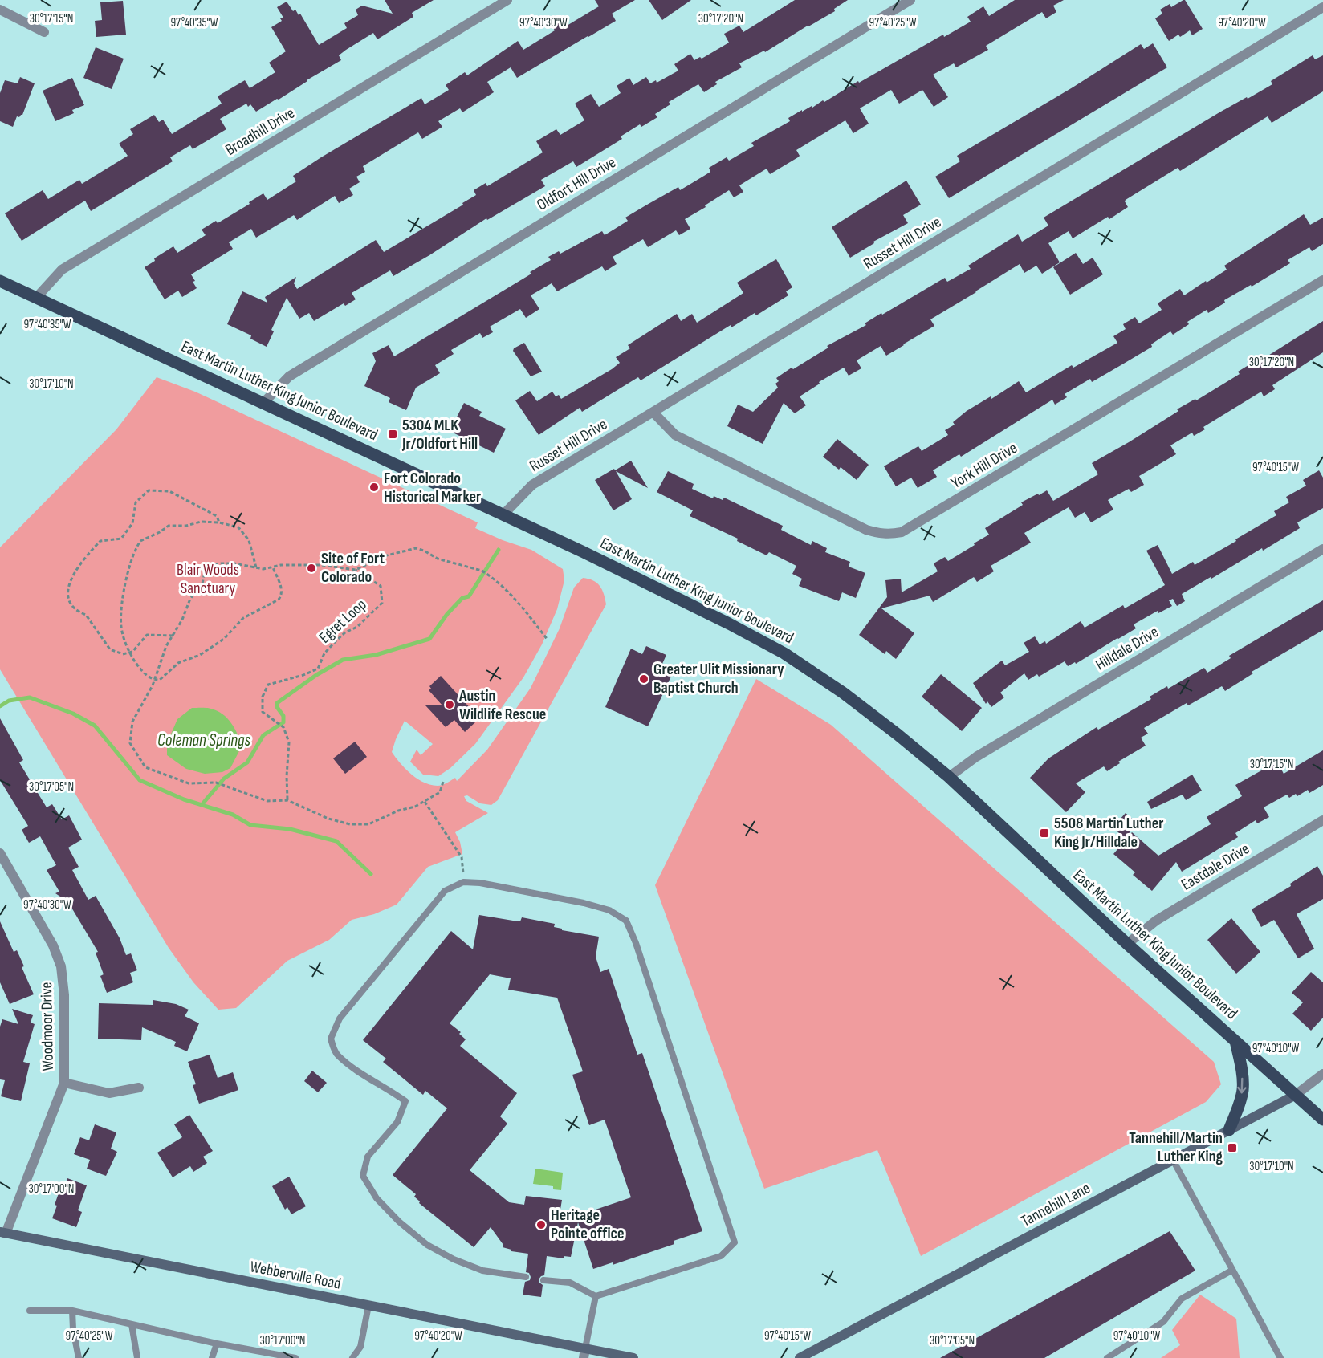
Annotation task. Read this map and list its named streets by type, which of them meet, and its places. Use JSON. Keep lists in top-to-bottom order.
{
  "streets": {
    "main road": ["East Martin Luther King Junior Boulevard"],
    "street": [
      "Broadhill Drive",
      "Oldfort Hill Drive",
      "Russet Hill Drive",
      "York Hill Drive",
      "Hilldale Drive",
      "Eastdale Drive",
      "Woodmoor Drive",
      "Tannehill Lane",
      "Webberville Road"
    ],
    "path": ["Egret Loop"]
  },
  "crossings": [
    ["Broadhill Drive", "East Martin Luther King Junior Boulevard"],
    ["Oldfort Hill Drive", "East Martin Luther King Junior Boulevard"],
    ["Russet Hill Drive", "East Martin Luther King Junior Boulevard"],
    ["Russet Hill Drive", "York Hill Drive"],
    ["East Martin Luther King Junior Boulevard", "Hilldale Drive"],
    ["East Martin Luther King Junior Boulevard", "Eastdale Drive"],
    ["East Martin Luther King Junior Boulevard", "Tannehill Lane"],
    ["Woodmoor Drive", "Webberville Road"]
  ],
  "water": ["Coleman Springs"],
  "parks": ["Blair Woods Sanctuary"],
  "places": {
    "transit": ["5304 MLK Jr/Oldfort Hill", "5508 Martin Luther King Jr/Hilldale", "Tannehill/Martin Luther King"],
    "other": [
      "Fort Colorado Historical Marker",
      "Site of Fort Colorado",
      "Greater Ulit Missionary Baptist Church",
      "Austin Wildlife Rescue",
      "Heritage Pointe office"
    ]
  },
  "coordinates": [
    "30°17'15\"N",
    "30°17'20\"N",
    "97°40'35\"W",
    "97°40'30\"W",
    "97°40'25\"W",
    "97°40'20\"W",
    "30°17'10\"N",
    "97°40'15\"W",
    "30°17'05\"N",
    "97°40'10\"W",
    "30°17'00\"N"
  ]
}
